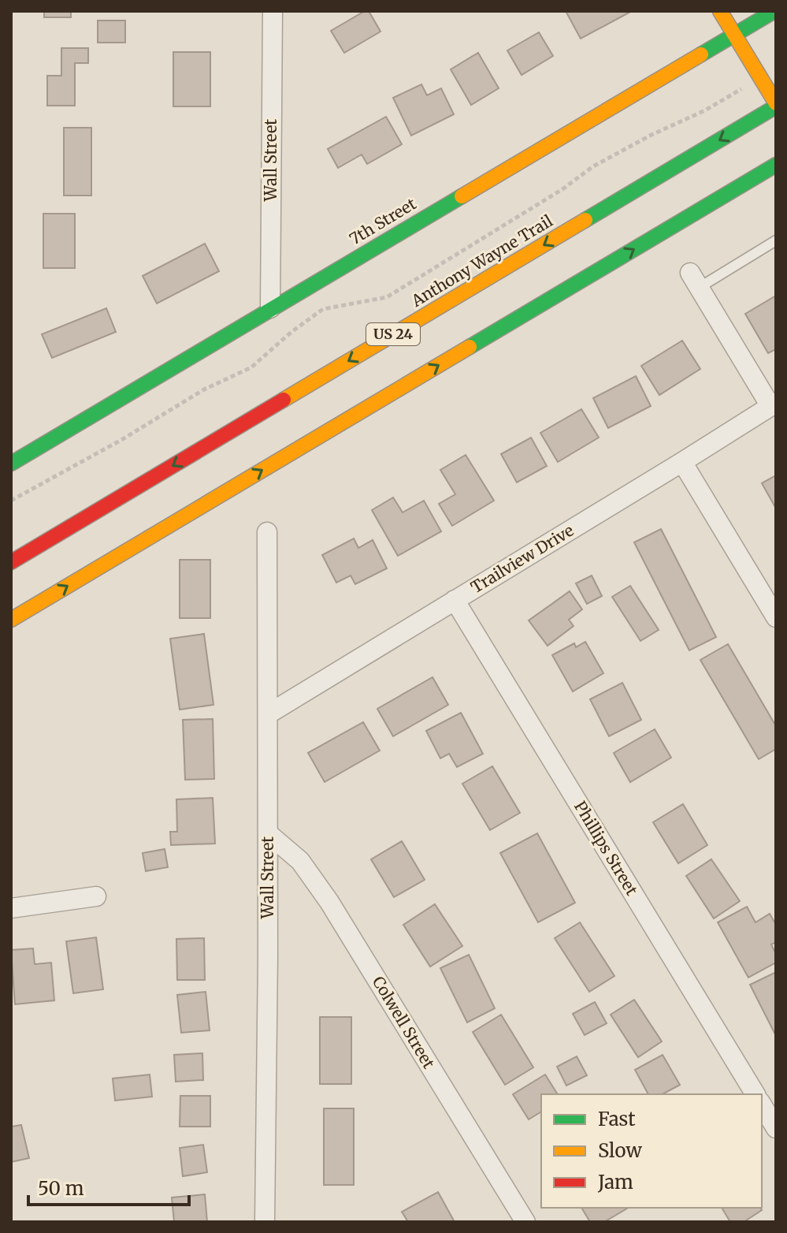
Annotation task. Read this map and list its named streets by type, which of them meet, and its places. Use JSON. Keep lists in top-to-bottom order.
{
  "streets": {
    "main road": ["7th Street", "Anthony Wayne Trail", "US 24"],
    "street": [
      "Wall Street",
      "Trailview Drive",
      "Phillips Street",
      "Colwell Street"
    ]
  },
  "crossings": [
    ["Wall Street", "7th Street"],
    ["Wall Street", "Trailview Drive"],
    ["Wall Street", "Colwell Street"],
    ["Trailview Drive", "Phillips Street"]
  ],
  "legend": ["Fast", "Slow", "Jam"],
  "scale_bar": "50 m"
}
